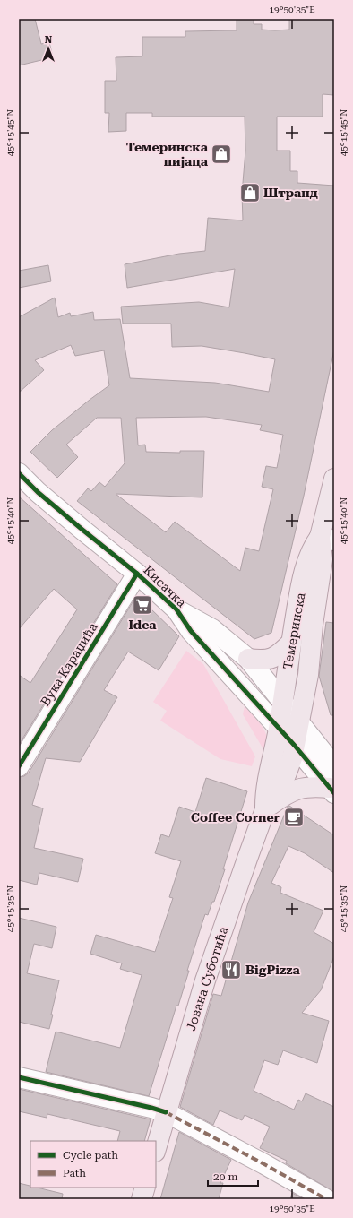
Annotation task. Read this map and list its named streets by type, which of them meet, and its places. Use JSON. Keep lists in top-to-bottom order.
{
  "streets": {
    "main road": ["Темеринска", "Јована Суботића"],
    "street": ["Кисачка", "Вука Караџића"]
  },
  "crossings": [
    ["Кисачка", "Темеринска"],
    ["Кисачка", "Вука Караџића"],
    ["Кисачка", "Јована Суботића"],
    ["Темеринска", "Јована Суботића"]
  ],
  "places": {
    "shop": ["Темеринска пијаца", "Штранд"],
    "supermarket": ["Idea"],
    "cafe": ["Coffee Corner"],
    "restaurant": ["BigPizza"]
  },
  "legend": ["Cycle path", "Path"],
  "scale_bar": "20 m",
  "north": "top",
  "coordinates": [
    "19°50'35\"E",
    "45°15'45\"N",
    "45°15'40\"N",
    "45°15'35\"N"
  ]
}
